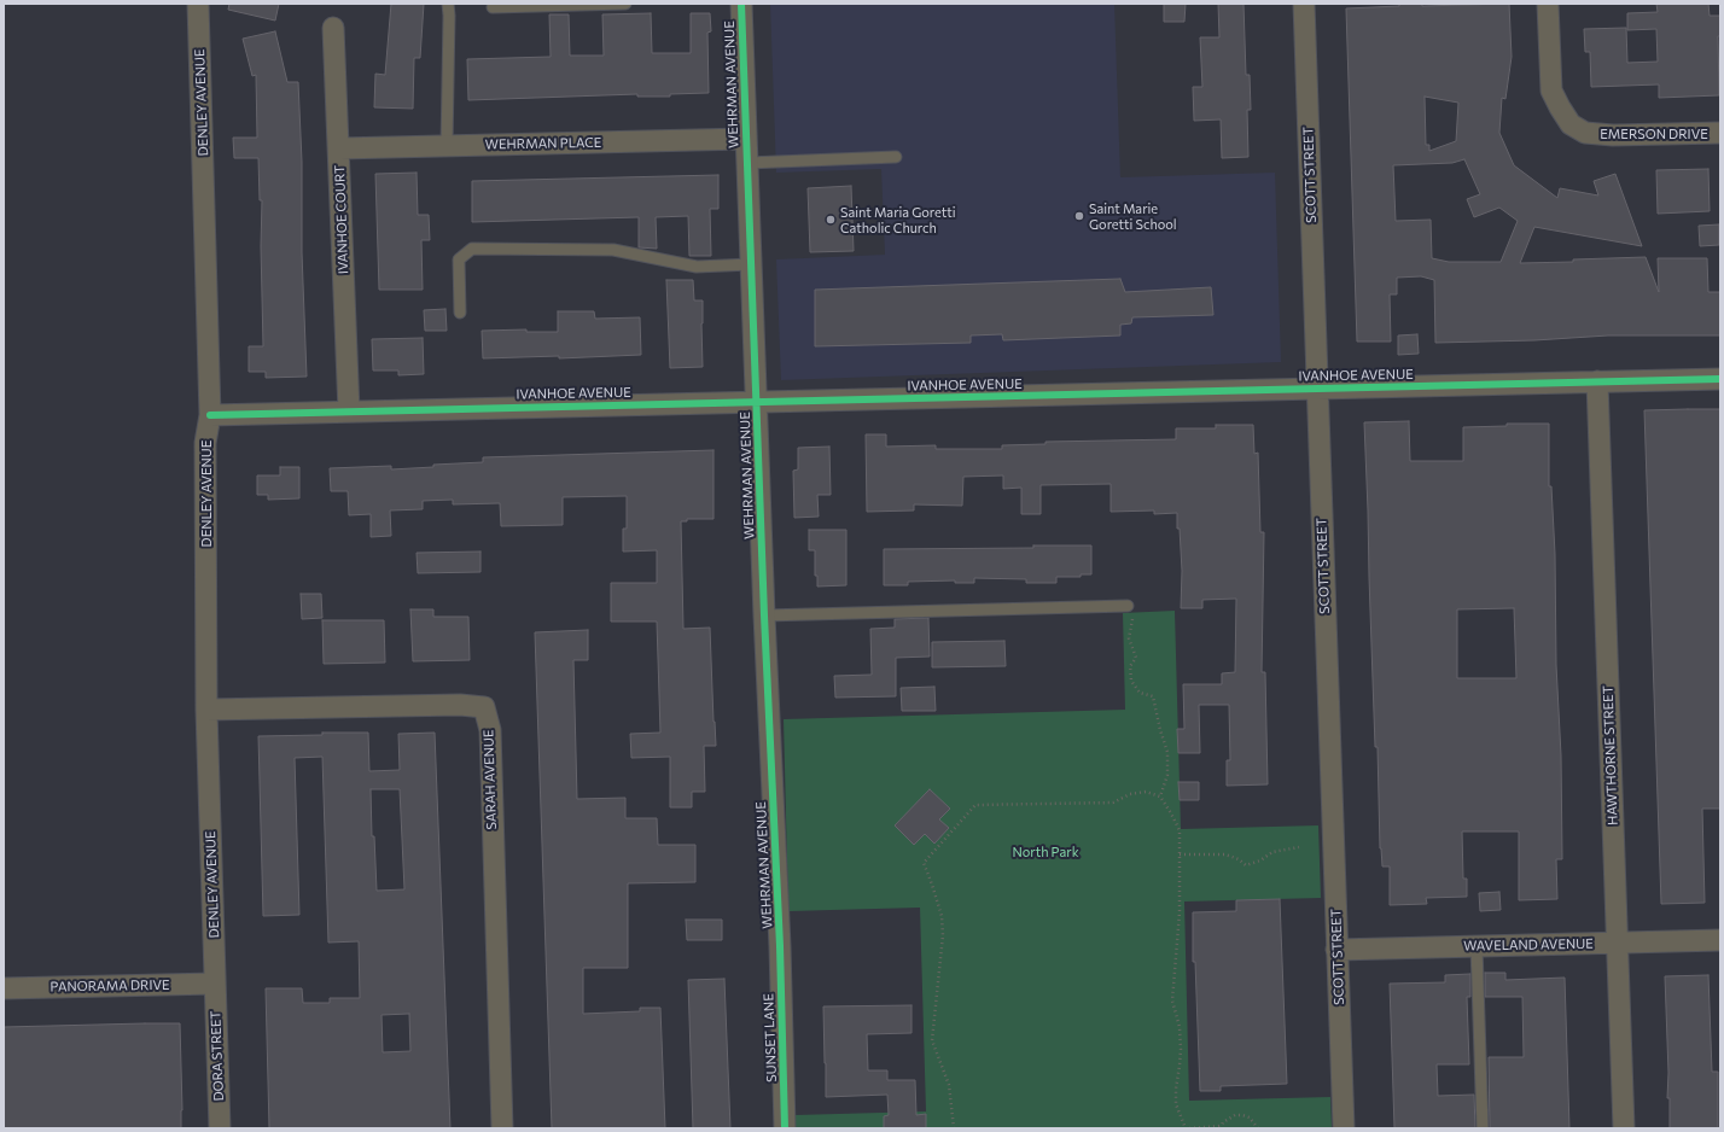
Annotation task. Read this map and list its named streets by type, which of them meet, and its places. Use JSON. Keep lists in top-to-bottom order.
{
  "streets": {
    "street": [
      "WEHRMAN AVENUE",
      "DENLEY AVENUE",
      "EMERSON DRIVE",
      "WEHRMAN PLACE",
      "SCOTT STREET",
      "IVANHOE COURT",
      "IVANHOE AVENUE",
      "HAWTHORNE STREET",
      "SARAH AVENUE",
      "WAVELAND AVENUE",
      "PANORAMA DRIVE",
      "SUNSET LANE",
      "DORA STREET"
    ]
  },
  "crossings": [
    ["WEHRMAN AVENUE", "WEHRMAN PLACE"],
    ["WEHRMAN AVENUE", "IVANHOE AVENUE"],
    ["WEHRMAN AVENUE", "SUNSET LANE"],
    ["DENLEY AVENUE", "IVANHOE AVENUE"],
    ["DENLEY AVENUE", "SARAH AVENUE"],
    ["DENLEY AVENUE", "PANORAMA DRIVE"],
    ["DENLEY AVENUE", "DORA STREET"],
    ["WEHRMAN PLACE", "IVANHOE COURT"],
    ["SCOTT STREET", "IVANHOE AVENUE"],
    ["SCOTT STREET", "WAVELAND AVENUE"],
    ["IVANHOE COURT", "IVANHOE AVENUE"],
    ["IVANHOE AVENUE", "HAWTHORNE STREET"],
    ["HAWTHORNE STREET", "WAVELAND AVENUE"],
    ["PANORAMA DRIVE", "DORA STREET"]
  ],
  "parks": ["North Park"],
  "places": ["Saint Marie Goretti School", "Saint Maria Goretti Catholic Church"]
}
